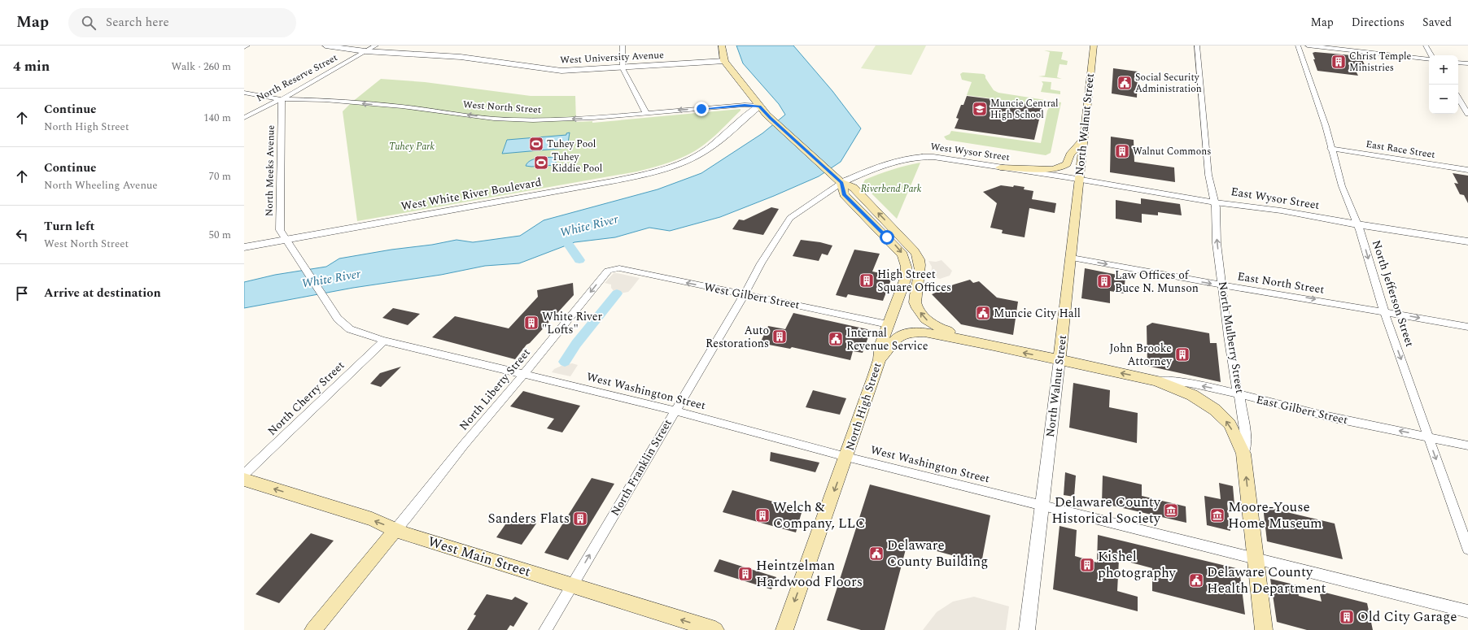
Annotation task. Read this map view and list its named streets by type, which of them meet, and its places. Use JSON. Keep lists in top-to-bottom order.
{
  "streets": {
    "main road": [
      "North Walnut Street",
      "North Mulberry Street",
      "North High Street",
      "East Gilbert Street",
      "West Main Street"
    ],
    "street": [
      "West University Avenue",
      "North Reserve Street",
      "West North Street",
      "East Race Street",
      "West Wysor Street",
      "North Meeks Avenue",
      "West White River Boulevard",
      "East Wysor Street",
      "East North Street",
      "North Jefferson Street",
      "West Gilbert Street",
      "North Liberty Street",
      "West Washington Street",
      "North Cherry Street",
      "North Franklin Street"
    ]
  },
  "crossings": [
    ["West University Avenue", "North Reserve Street"],
    ["West University Avenue", "North High Street"],
    ["North Reserve Street", "West North Street"],
    ["North Reserve Street", "North Meeks Avenue"],
    ["West North Street", "North Meeks Avenue"],
    ["West North Street", "West White River Boulevard"],
    ["West North Street", "North High Street"],
    ["North Walnut Street", "West Wysor Street"],
    ["North Walnut Street", "East Wysor Street"],
    ["North Walnut Street", "East North Street"],
    ["North Walnut Street", "West Washington Street"],
    ["North Walnut Street", "East Gilbert Street"],
    ["East Race Street", "North Jefferson Street"],
    ["West Wysor Street", "East Wysor Street"],
    ["West Wysor Street", "North High Street"],
    ["West Wysor Street", "North Franklin Street"],
    ["North Meeks Avenue", "West White River Boulevard"],
    ["North Meeks Avenue", "West Washington Street"],
    ["West White River Boulevard", "West Washington Street"],
    ["West White River Boulevard", "North High Street"],
    ["East Wysor Street", "North Jefferson Street"],
    ["East Wysor Street", "North Mulberry Street"],
    ["East North Street", "North Jefferson Street"],
    ["East North Street", "North Mulberry Street"],
    ["North Jefferson Street", "East Gilbert Street"],
    ["West Gilbert Street", "North Liberty Street"],
    ["West Gilbert Street", "North High Street"],
    ["West Gilbert Street", "North Franklin Street"],
    ["North Mulberry Street", "West Washington Street"],
    ["North Mulberry Street", "East Gilbert Street"],
    ["North Liberty Street", "West Washington Street"],
    ["North Liberty Street", "West Main Street"],
    ["West Washington Street", "North Cherry Street"],
    ["West Washington Street", "North High Street"],
    ["West Washington Street", "North Franklin Street"],
    ["North High Street", "North Franklin Street"],
    ["North Franklin Street", "West Main Street"]
  ],
  "one_way": [
    "West North Street",
    "East North Street",
    "North Jefferson Street",
    "West Gilbert Street",
    "North Liberty Street",
    "East Gilbert Street",
    "North Franklin Street",
    "West Main Street"
  ],
  "water": ["White River"],
  "parks": ["Tuhey Park", "Riverbend Park"],
  "places": {
    "building": [
      "Christ Temple Ministries",
      "Walnut Commons",
      "High Street Square Offices",
      "Law Offices of Buce N. Munson",
      "White River \"Lofts\"",
      "Auto Restorations",
      "John Brooke Attorney",
      "Welch & Company, LLC",
      "Sanders Flats",
      "Kishel photography",
      "Heintzelman Hardwood Floors",
      "Old City Garage"
    ],
    "public building": [
      "Social Security Administration",
      "Muncie City Hall",
      "Internal Revenue Service",
      "Delaware County Building",
      "Delaware County Health Department"
    ],
    "school or university": ["Muncie Central High School"],
    "sports": ["Tuhey Pool", "Tuhey Kiddie Pool"],
    "museum": ["Delaware County Historical Society", "Moore-Youse Home Museum"]
  },
  "page": {
    "header": "Map",
    "search": "Search here",
    "nav": ["Map", "Directions", "Saved"],
    "heading": ["4 min", "Walk · 260 m"],
    "map_buttons": ["+", "−"],
    "list": [
      ["Continue", "North High Street", "140 m"],
      ["Continue", "North Wheeling Avenue", "70 m"],
      ["Turn left", "West North Street", "50 m"],
      "Arrive at destination"
    ]
  }
}
